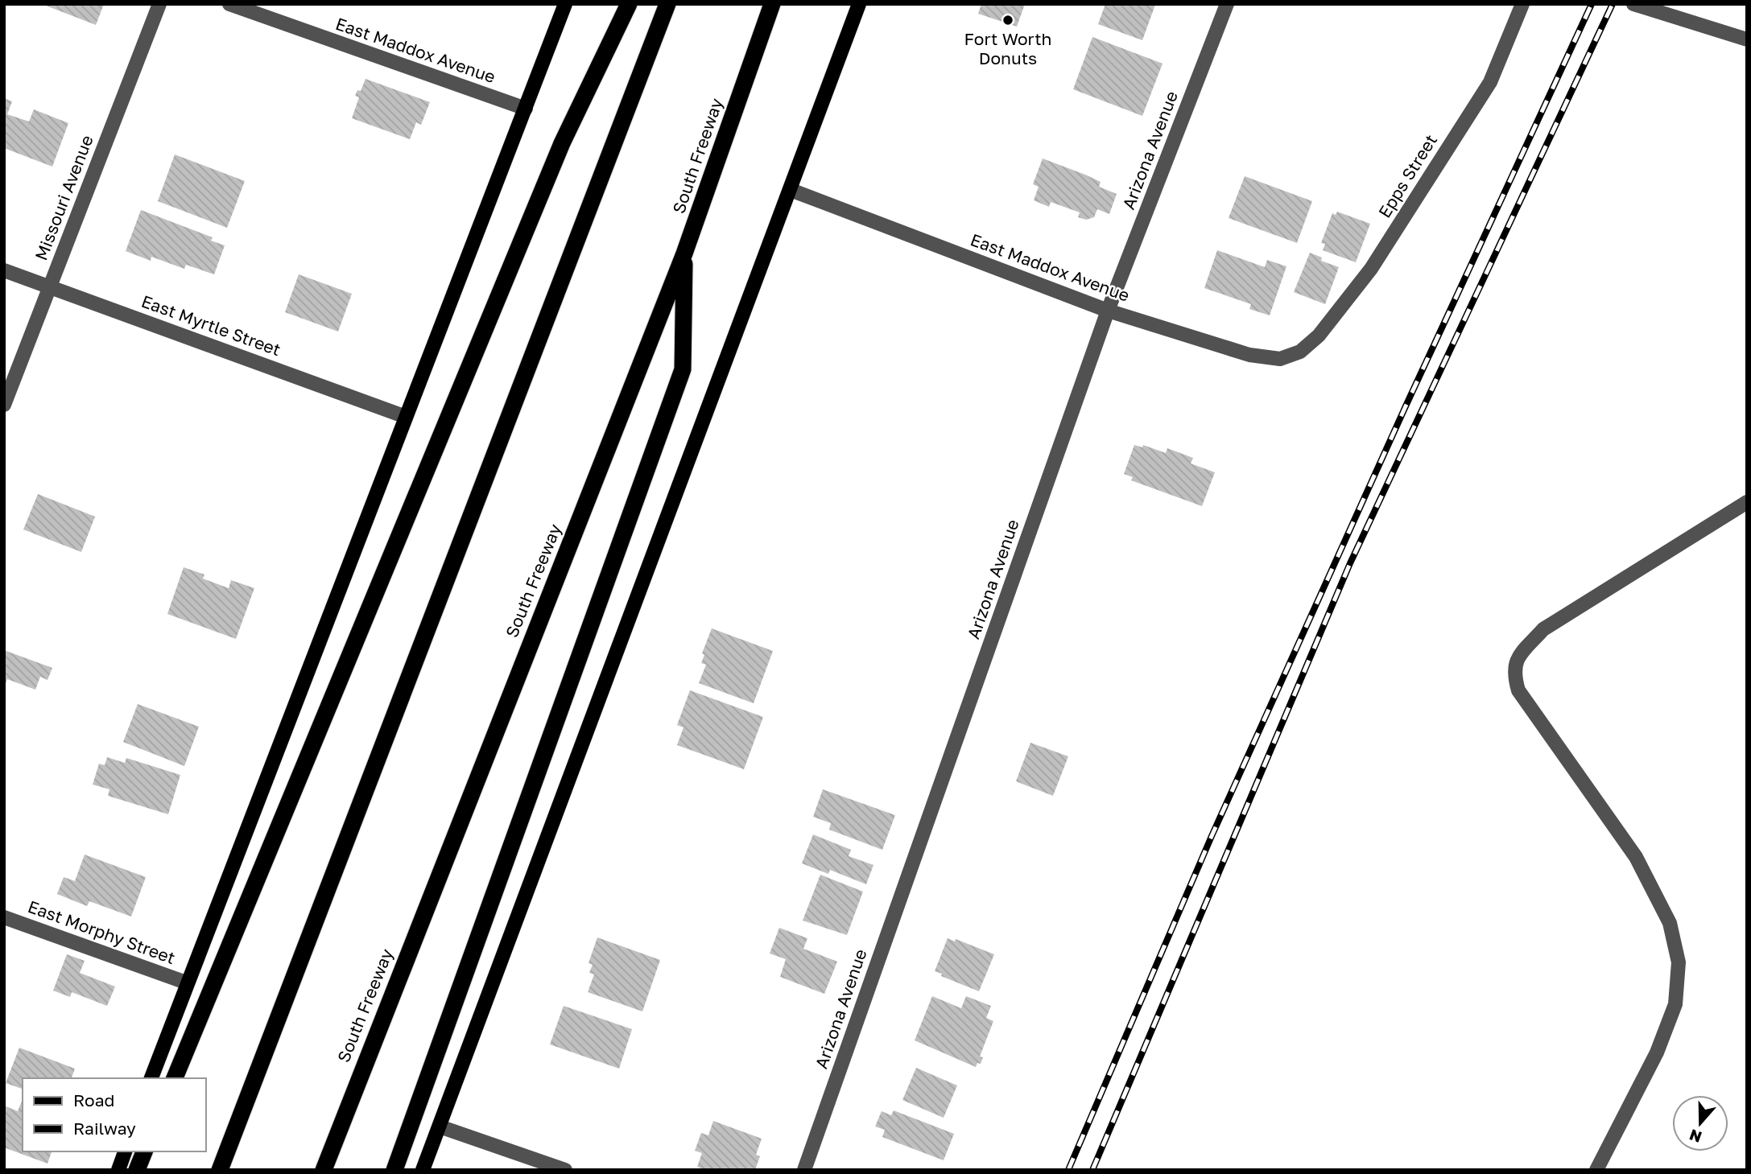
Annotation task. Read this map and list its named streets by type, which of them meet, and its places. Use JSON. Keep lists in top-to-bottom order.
{
  "streets": {
    "highway": ["South Freeway"],
    "street": [
      "East Maddox Avenue",
      "Arizona Avenue",
      "Epps Street",
      "Missouri Avenue",
      "East Myrtle Street",
      "East Morphy Street"
    ]
  },
  "crossings": [
    ["East Maddox Avenue", "Arizona Avenue"],
    ["East Maddox Avenue", "Epps Street"],
    ["Missouri Avenue", "East Myrtle Street"]
  ],
  "places": ["Fort Worth Donuts"],
  "legend": ["Road", "Railway"],
  "north": "bottom"
}
